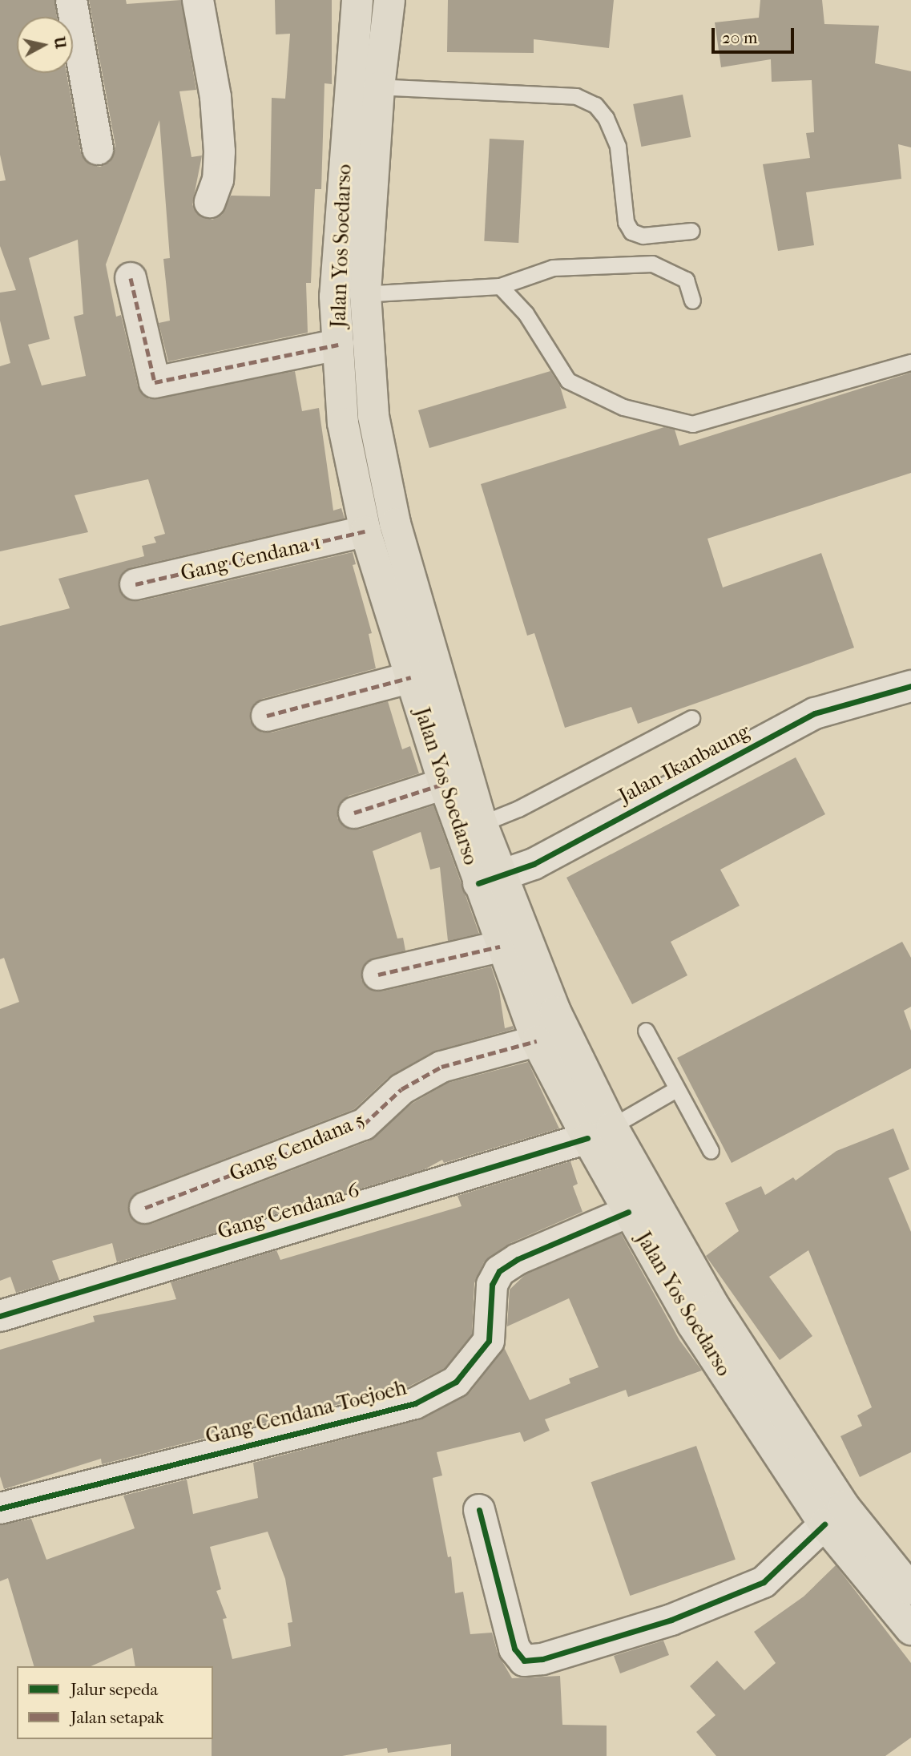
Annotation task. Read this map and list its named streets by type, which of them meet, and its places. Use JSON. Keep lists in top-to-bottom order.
{
  "streets": {
    "highway": ["Jalan Yos Soedarso"],
    "street": [
      "Gang Cendana 1",
      "Jalan Ikanbaung",
      "Gang Cendana 5",
      "Gang Cendana 6",
      "Gang Cendana Toejoeh"
    ]
  },
  "crossings": [
    ["Jalan Yos Soedarso", "Gang Cendana 1"],
    ["Jalan Yos Soedarso", "Jalan Ikanbaung"],
    ["Jalan Yos Soedarso", "Gang Cendana 5"],
    ["Jalan Yos Soedarso", "Gang Cendana 6"],
    ["Jalan Yos Soedarso", "Gang Cendana Toejoeh"]
  ],
  "legend": ["Jalur sepeda", "Jalan setapak"],
  "scale_bar": "20 m",
  "north": "right"
}
